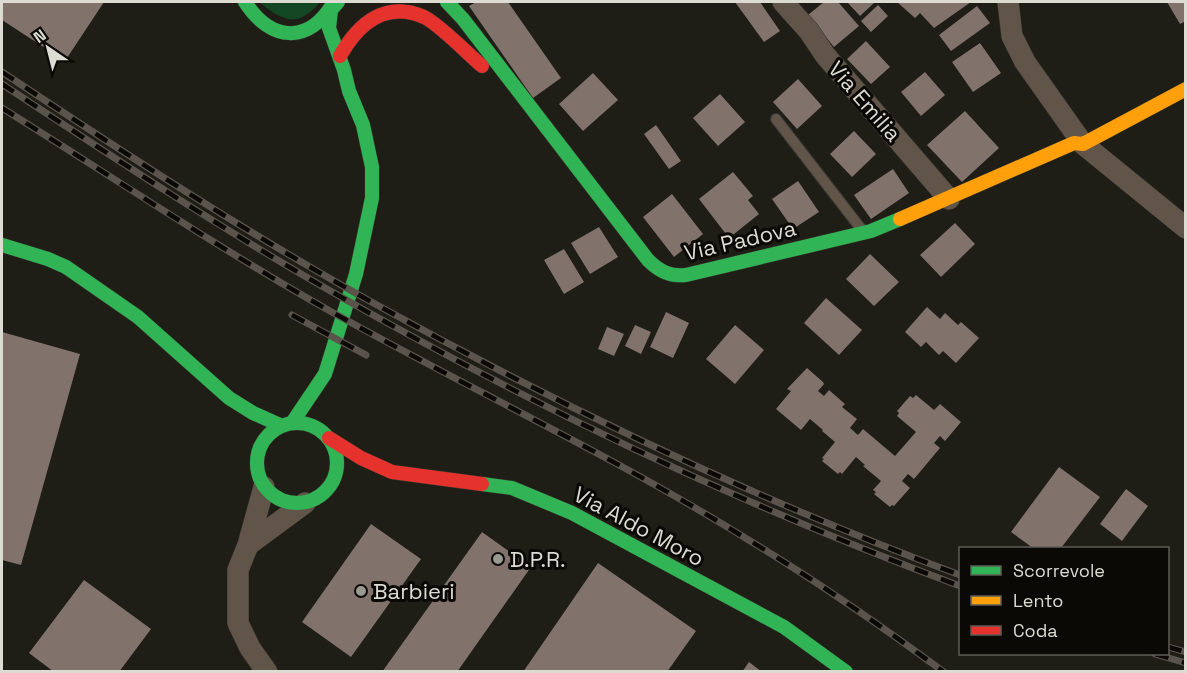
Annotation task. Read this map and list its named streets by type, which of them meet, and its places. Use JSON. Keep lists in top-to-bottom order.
{
  "streets": {
    "street": ["Via Emilia", "Via Padova", "Via Aldo Moro"]
  },
  "crossings": [
    ["Via Emilia", "Via Padova"]
  ],
  "places": ["D.P.R.", "Barbieri"],
  "legend": ["Scorrevole", "Lento", "Coda"],
  "north": "top left"
}
